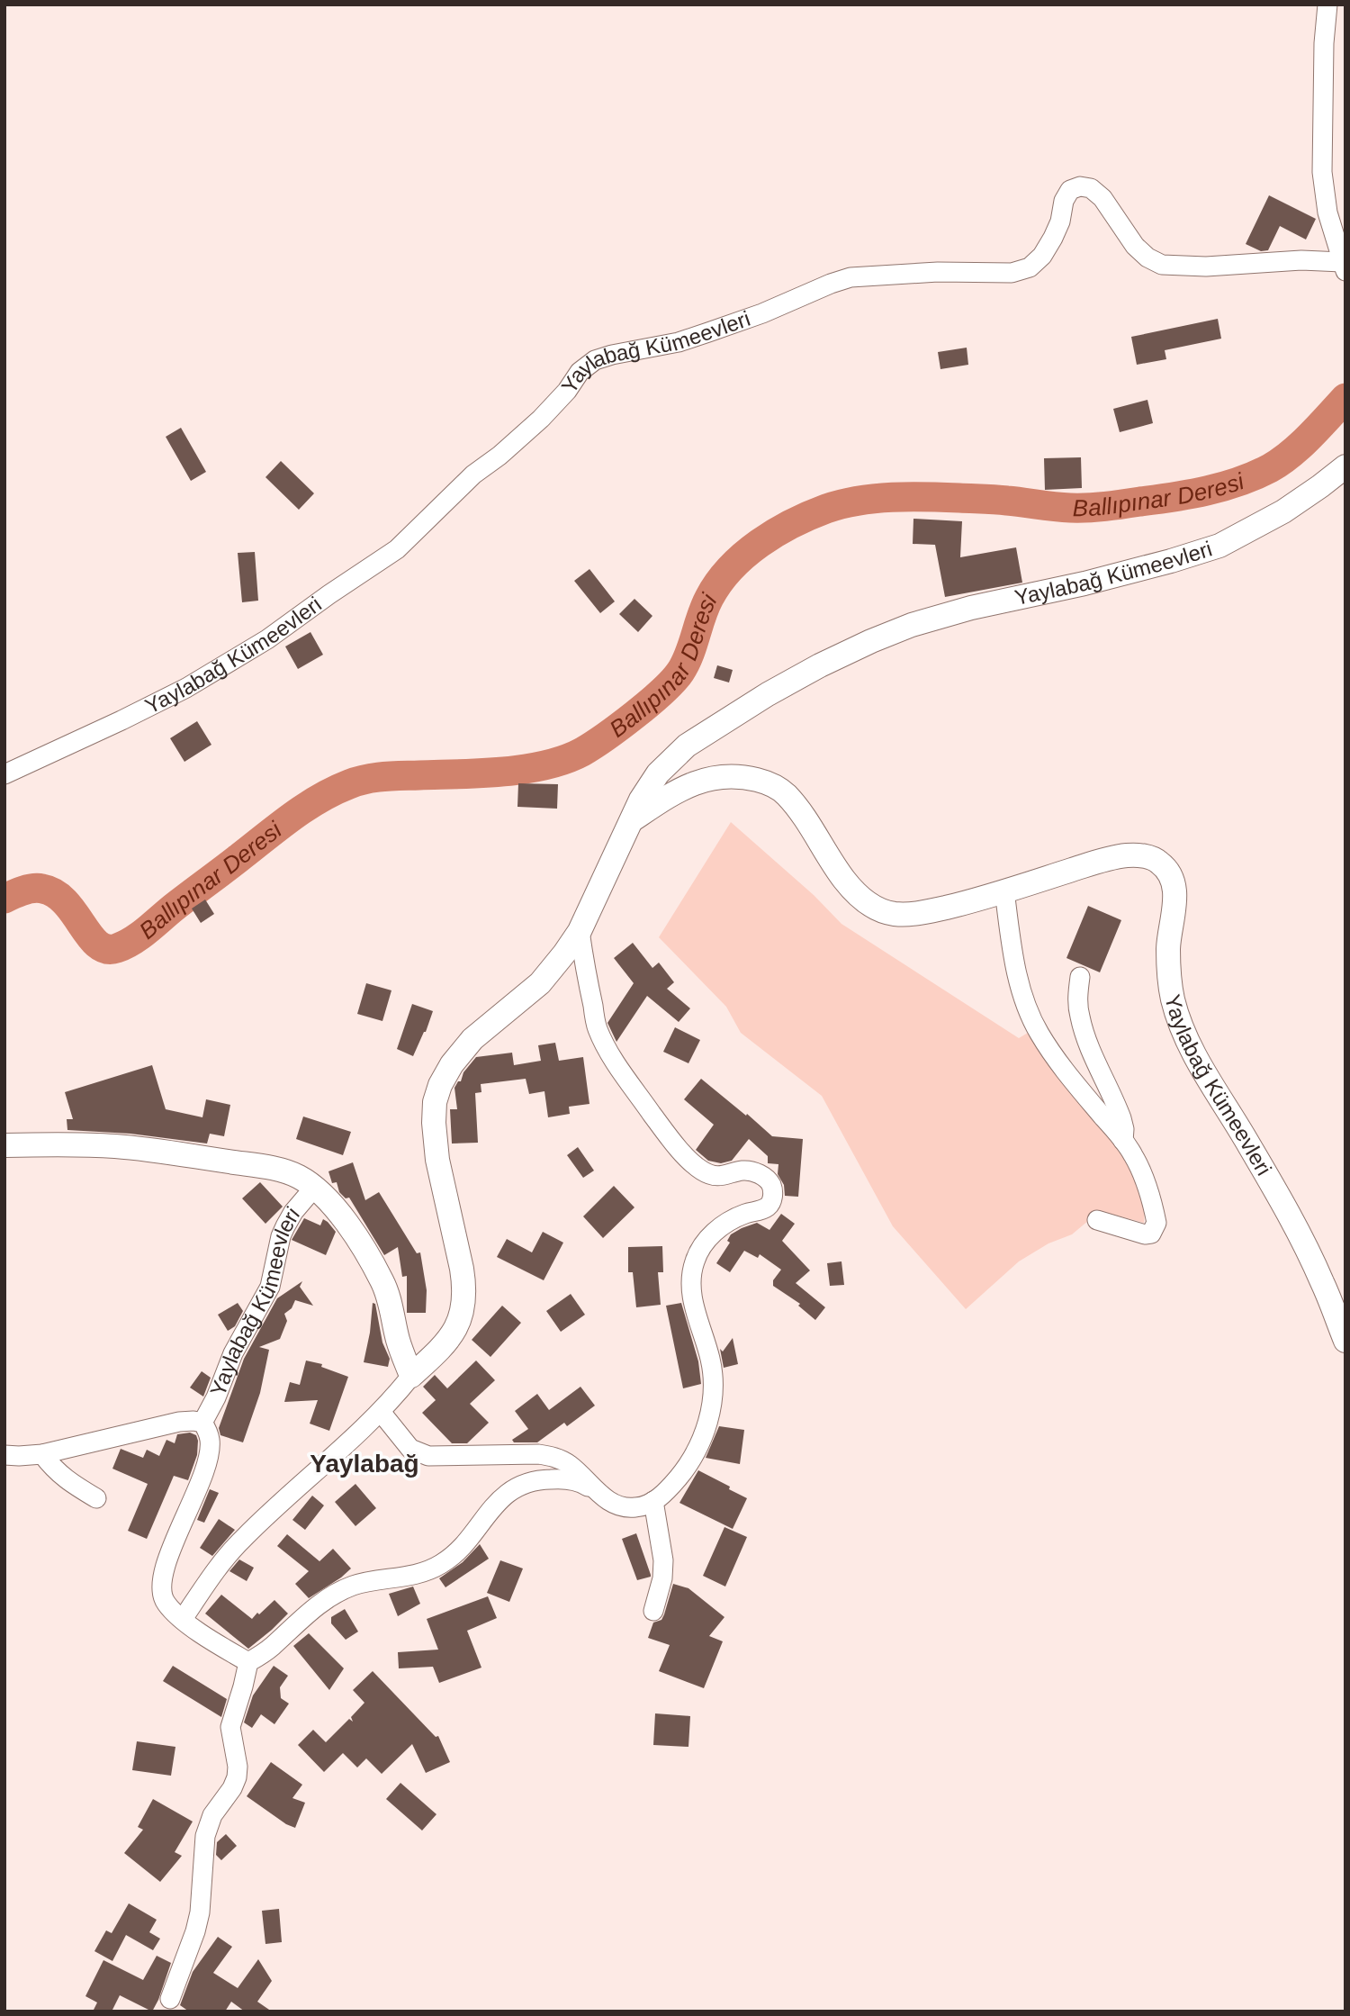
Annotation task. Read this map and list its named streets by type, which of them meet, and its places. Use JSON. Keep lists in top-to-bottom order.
{
  "streets": {
    "street": ["Yaylabağ Kümeevleri"]
  },
  "districts": ["Yaylabağ"],
  "water": ["Ballıpınar Deresi"]
}
